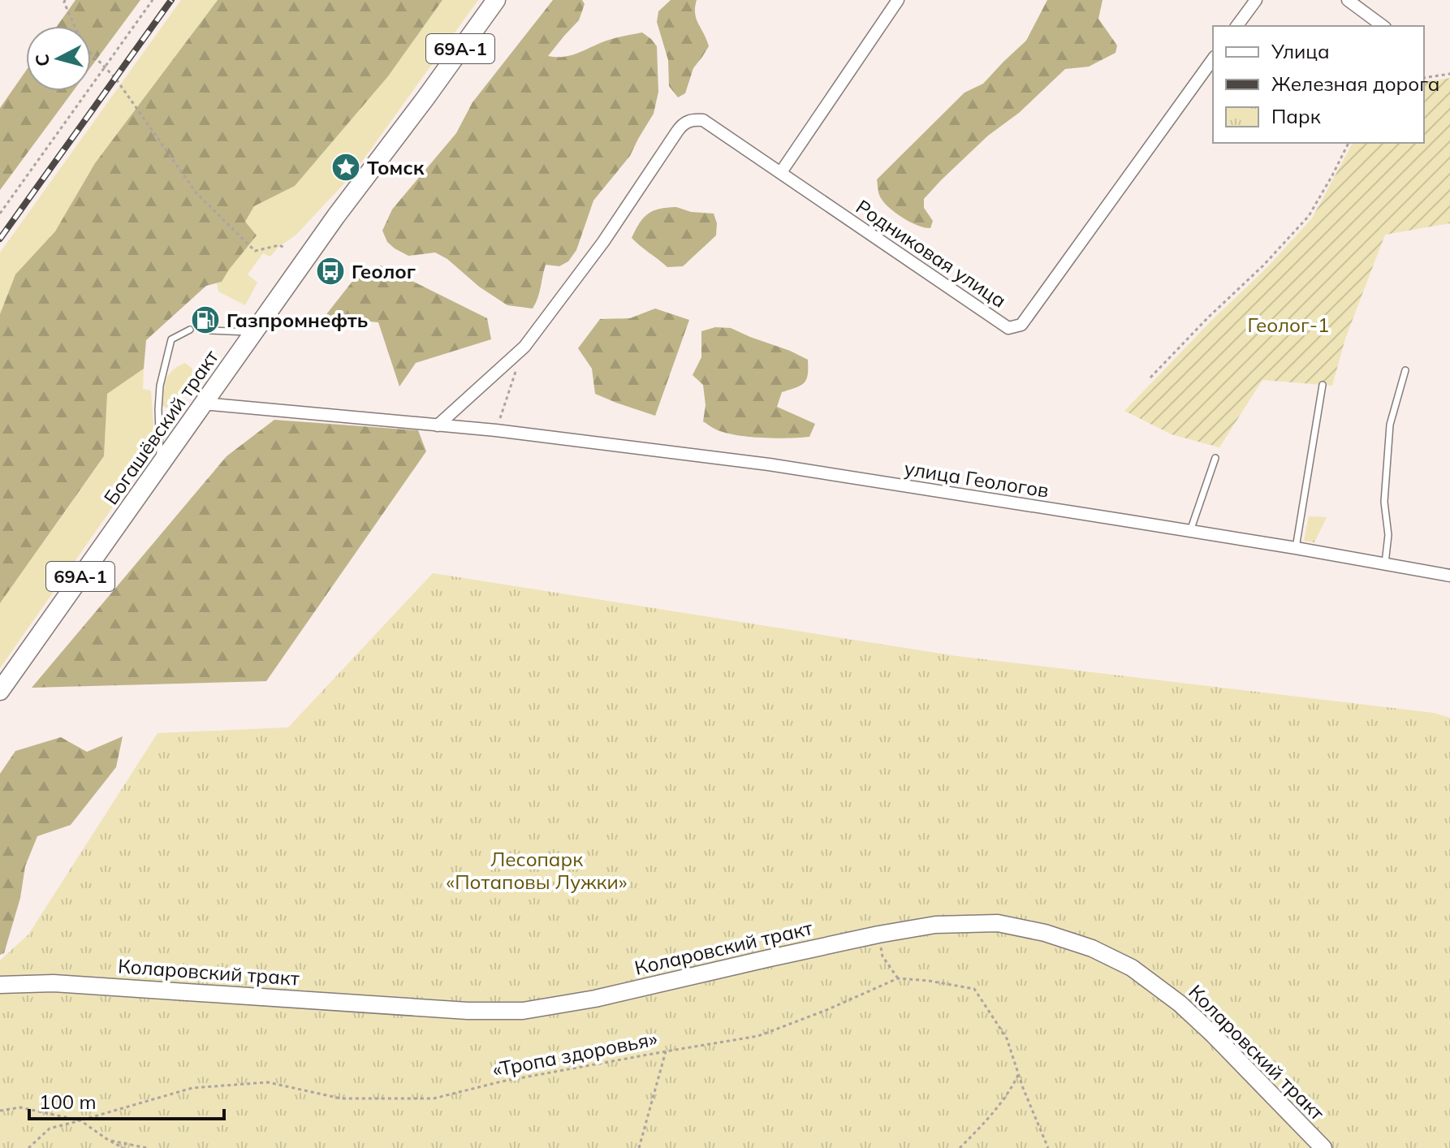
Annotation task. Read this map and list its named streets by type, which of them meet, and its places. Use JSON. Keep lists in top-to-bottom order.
{
  "streets": {
    "main road": ["69А-1", "Богашёвский тракт"],
    "street": ["Родниковая улица", "улица Геологов", "Коларовский тракт"],
    "path": ["«Тропа здоровья»"]
  },
  "crossings": [
    ["Родниковая улица", "улица Геологов"],
    ["Богашёвский тракт", "улица Геологов"]
  ],
  "parks": ["Геолог-1", "Лесопарк «Потаповы Лужки»"],
  "places": {
    "place": ["Томск"],
    "bus stop": ["Геолог"],
    "fuel station": ["Газпромнефть"]
  },
  "legend": ["Улица", "Железная дорога", "Парк"],
  "scale_bar": "100 m",
  "north": "left"
}
